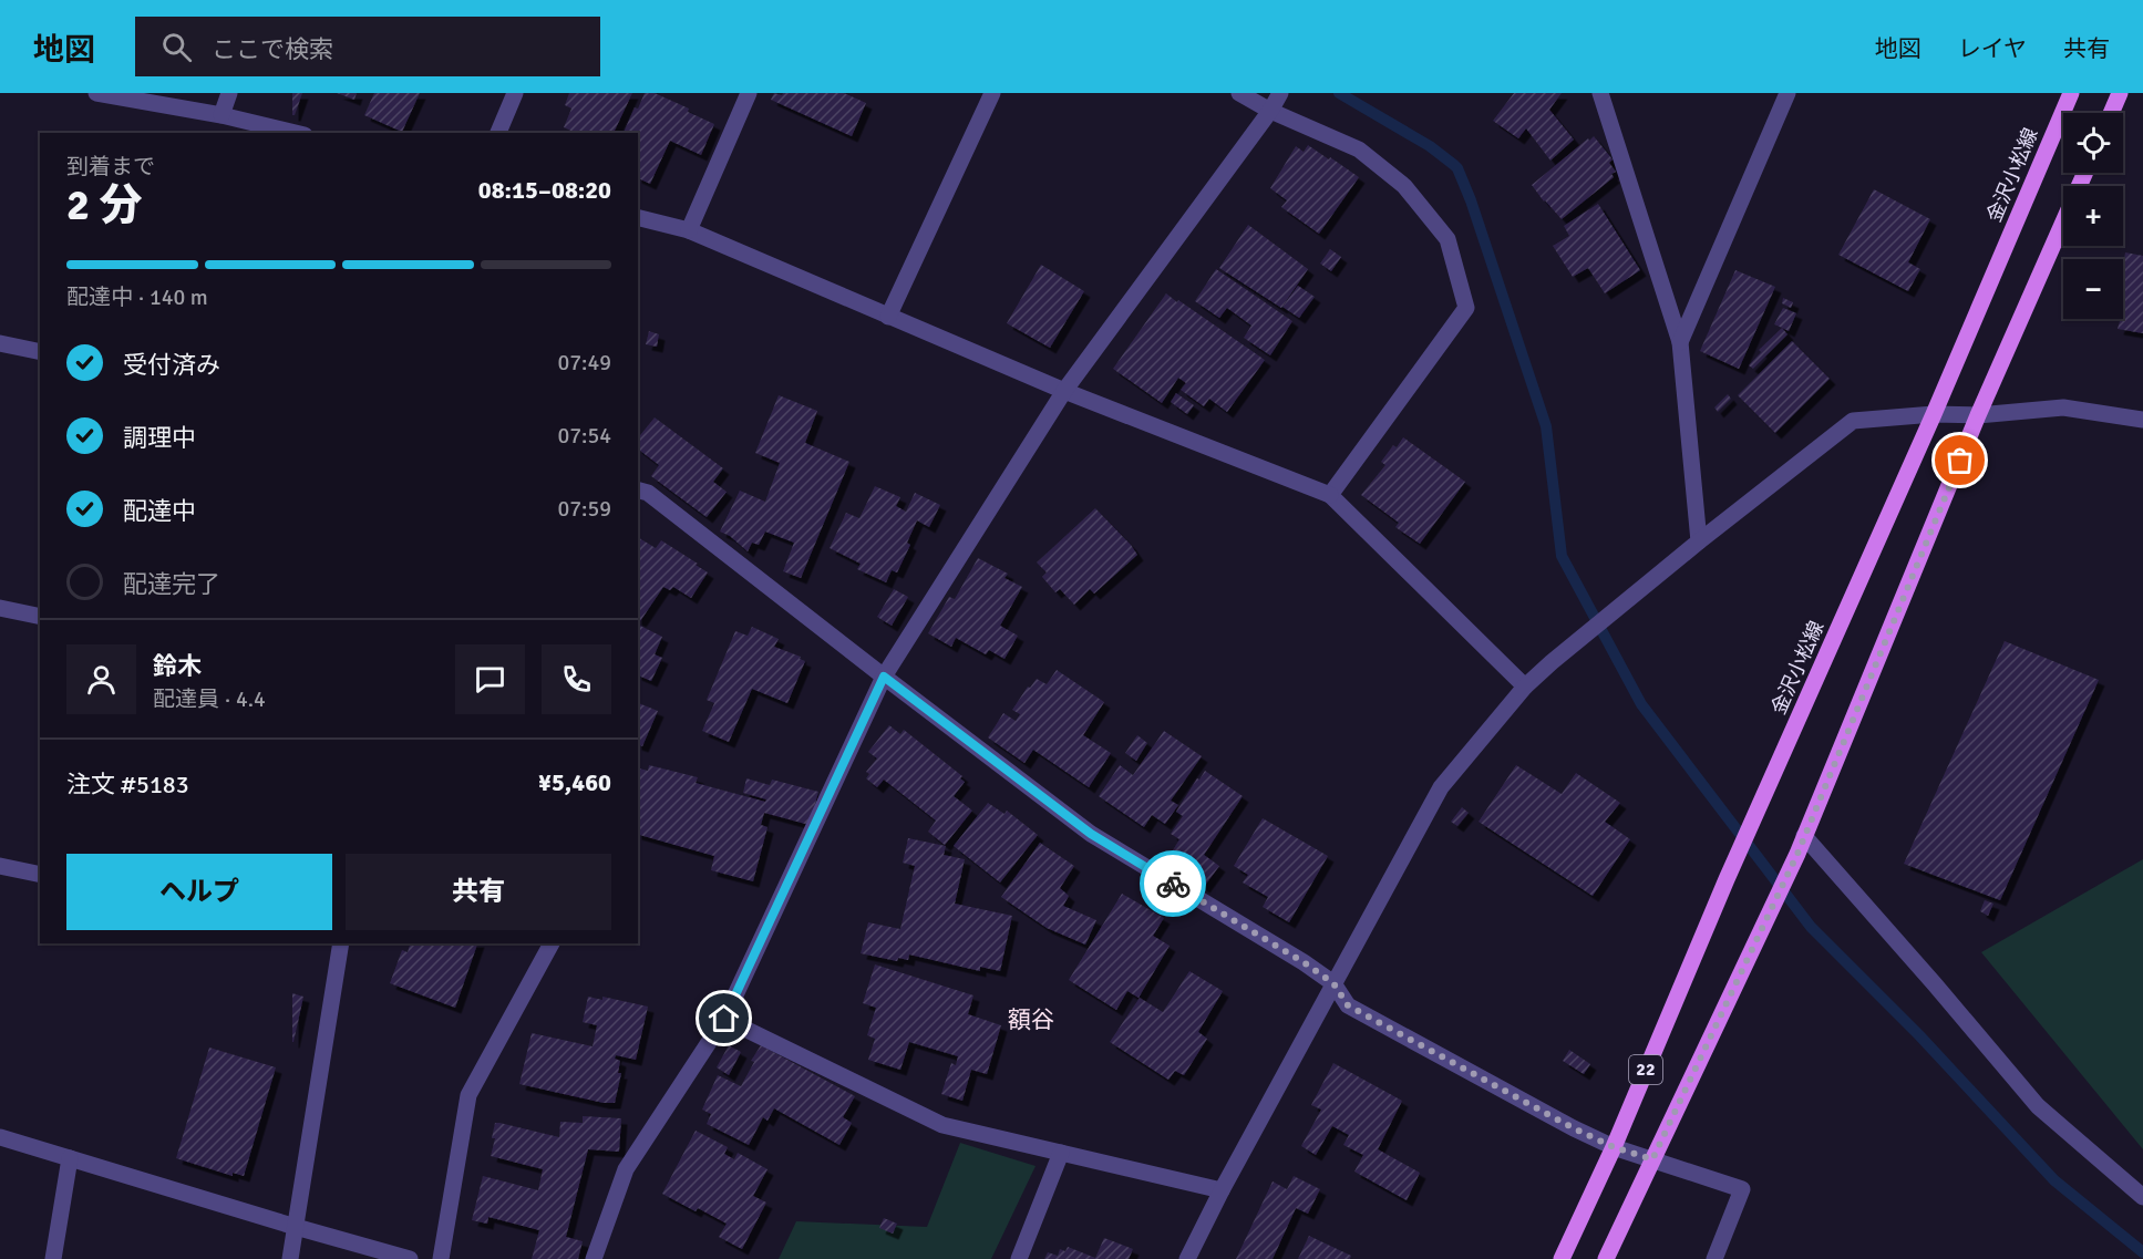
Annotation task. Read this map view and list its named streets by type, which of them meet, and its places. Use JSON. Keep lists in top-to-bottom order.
{
  "streets": {
    "main road": ["金沢小松線", "22"]
  },
  "districts": ["額谷"],
  "page": {
    "header": "地図",
    "search": "ここで検索",
    "nav": ["地図", "レイヤ", "共有"],
    "map_buttons": ["+", "−"],
    "heading": ["2 分", "到着まで", "08:15–08:20"],
    "panel": [
      "鈴木",
      "配達員 · 4.4",
      "注文 #5183",
      "¥5,460"
    ],
    "bar": "配達中 · 140 m",
    "list": [
      ["受付済み", "07:49"],
      ["調理中", "07:54"],
      ["配達中", "07:59"],
      "配達完了"
    ],
    "buttons": ["ヘルプ", "共有"]
  }
}
